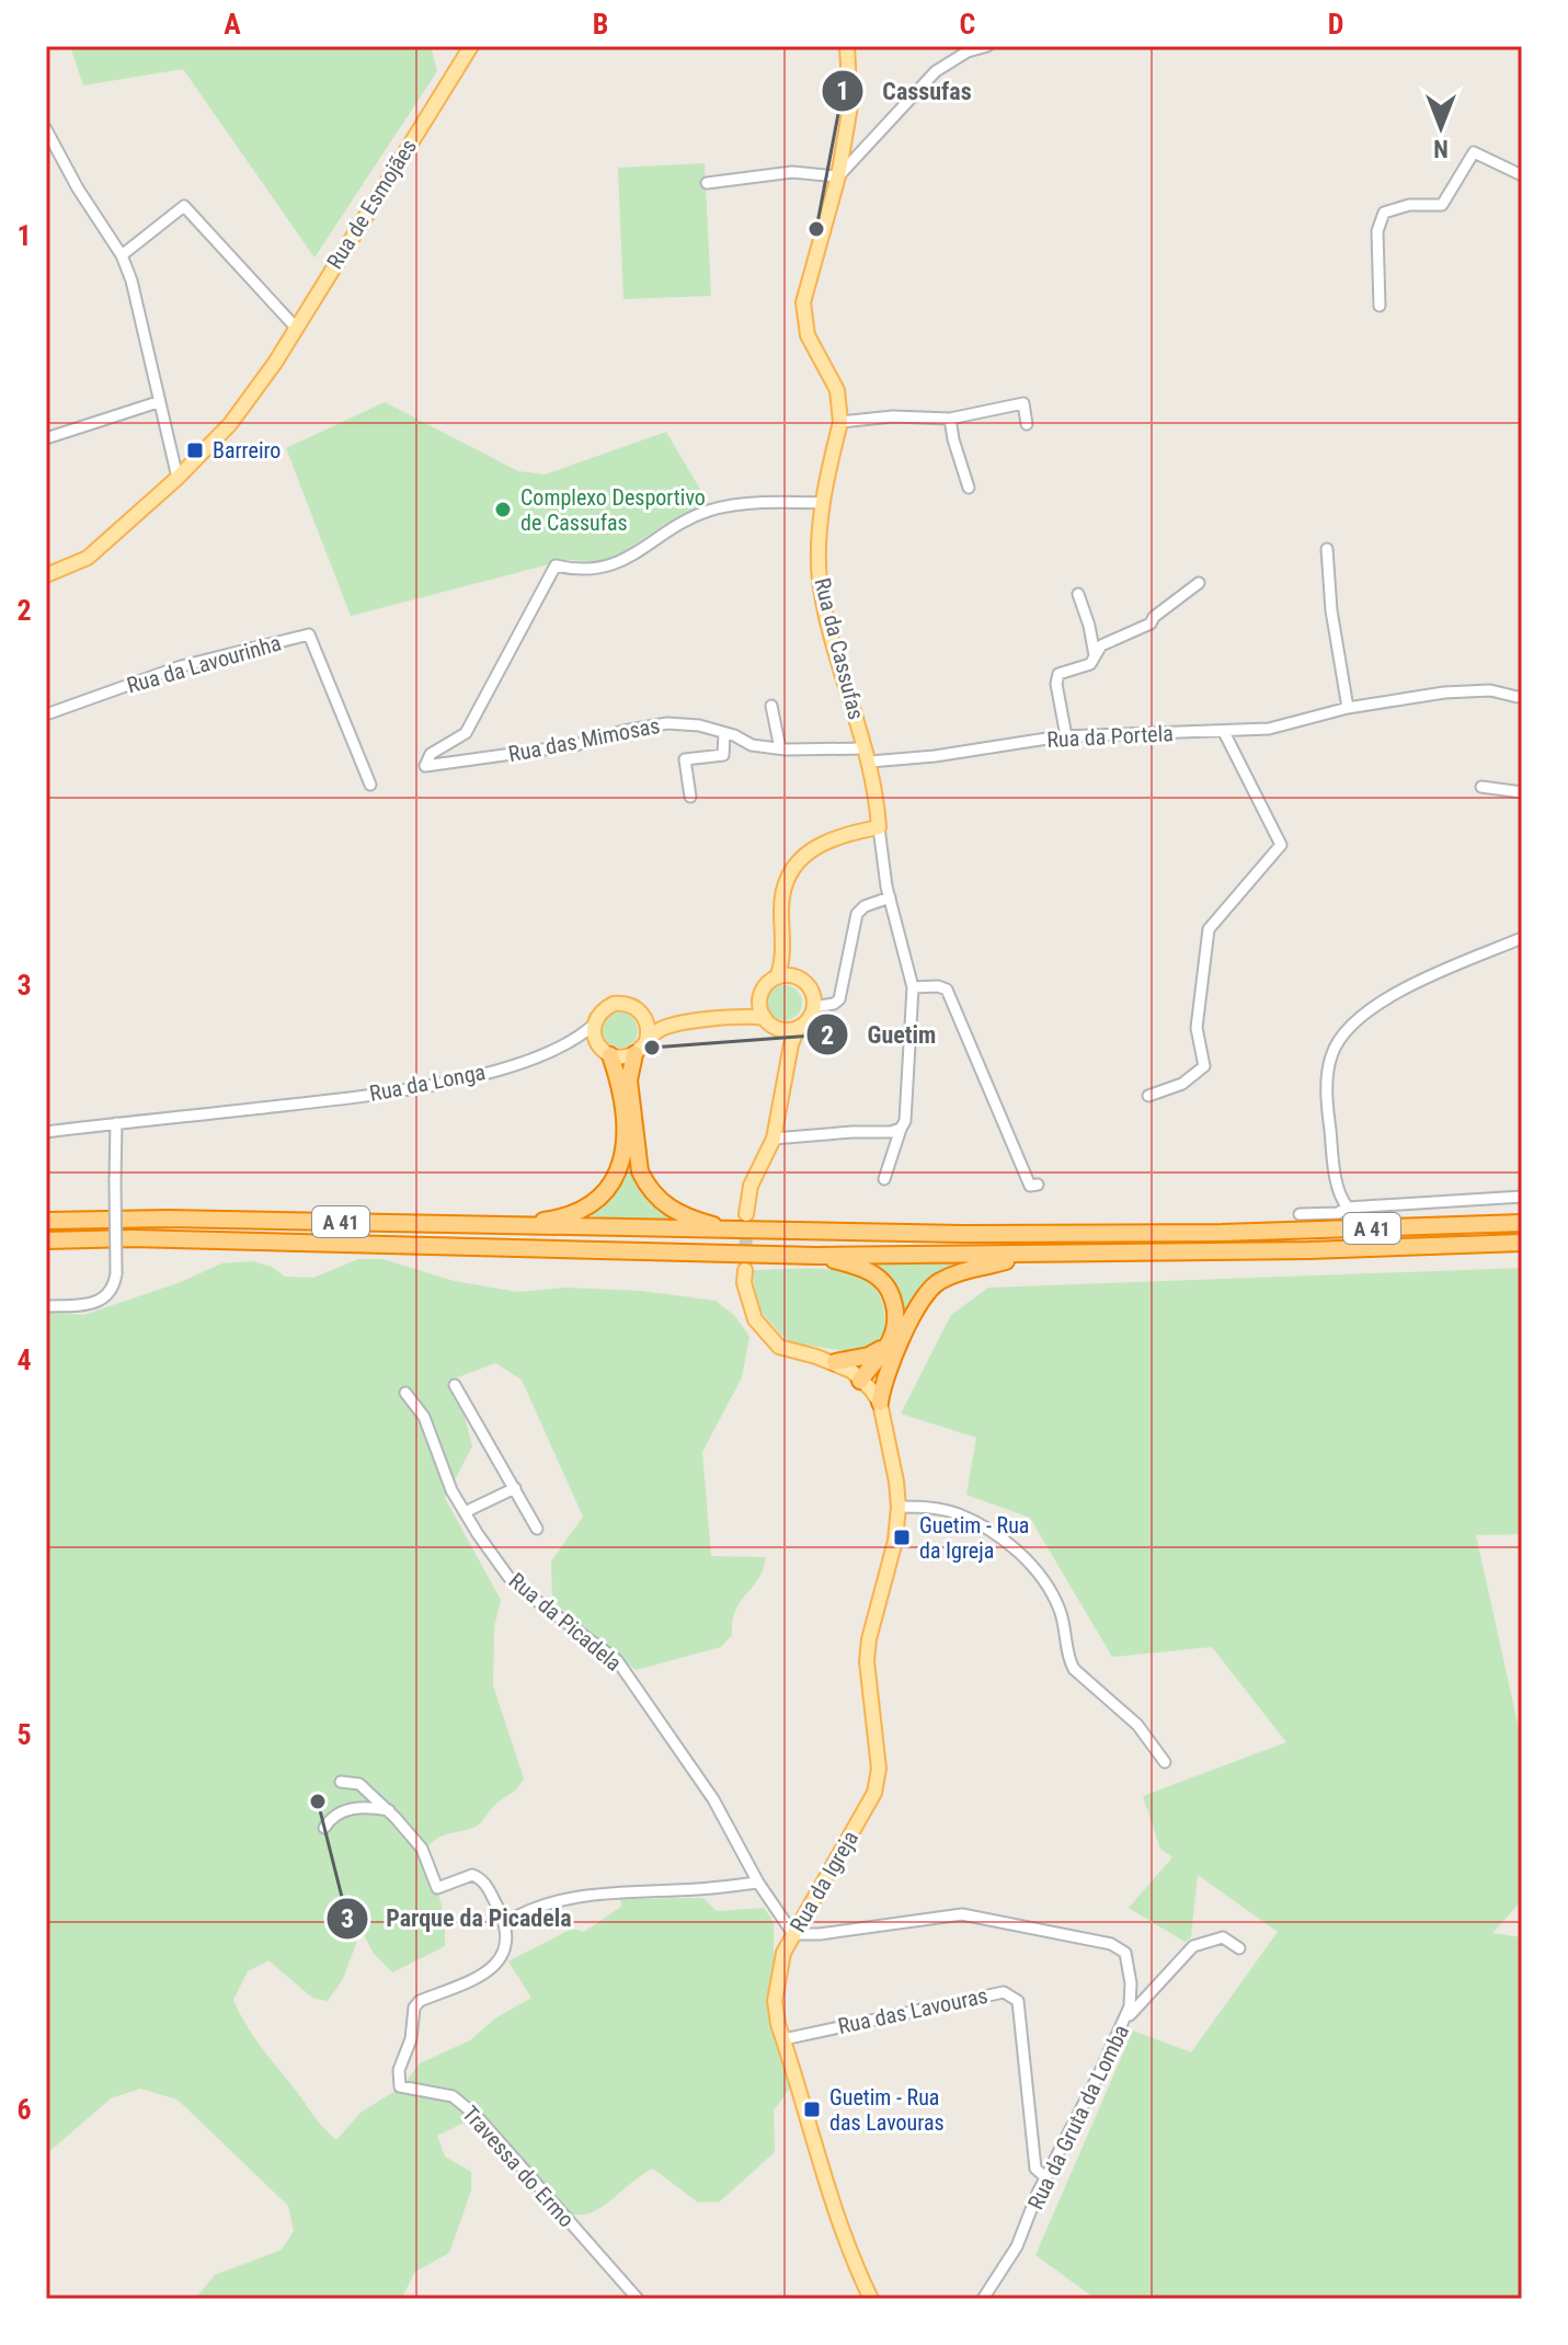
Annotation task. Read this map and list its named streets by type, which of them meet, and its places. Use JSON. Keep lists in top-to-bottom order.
{
  "streets": {
    "highway": ["A 41"],
    "main road": [
      "Rua de Esmojães",
      "Rua da Cassufas",
      "Rua da Longa",
      "Rua da Igreja"
    ],
    "street": [
      "Rua da Lavourinha",
      "Rua da Portela",
      "Rua das Mimosas",
      "Rua da Picadela",
      "Rua das Lavouras",
      "Rua da Gruta da Lomba",
      "Travessa do Ermo"
    ]
  },
  "crossings": [
    ["Rua da Cassufas", "Rua da Portela"],
    ["Rua da Cassufas", "Rua das Mimosas"],
    ["Rua da Portela", "Rua das Mimosas"],
    ["Rua da Picadela", "Rua da Igreja"],
    ["Rua da Igreja", "Rua das Lavouras"],
    ["Rua das Lavouras", "Rua da Gruta da Lomba"]
  ],
  "places": {
    "other": [
      "Cassufas",
      "Complexo Desportivo de Cassufas",
      "Guetim",
      "Parque da Picadela"
    ],
    "transit": ["Barreiro", "Guetim - Rua da Igreja", "Guetim - Rua das Lavouras"]
  },
  "north": "bottom",
  "grid": {
    "columns": [
      "A",
      "B",
      "C",
      "D"
    ],
    "rows": [
      "1",
      "2",
      "3",
      "4",
      "5",
      "6"
    ]
  }
}
